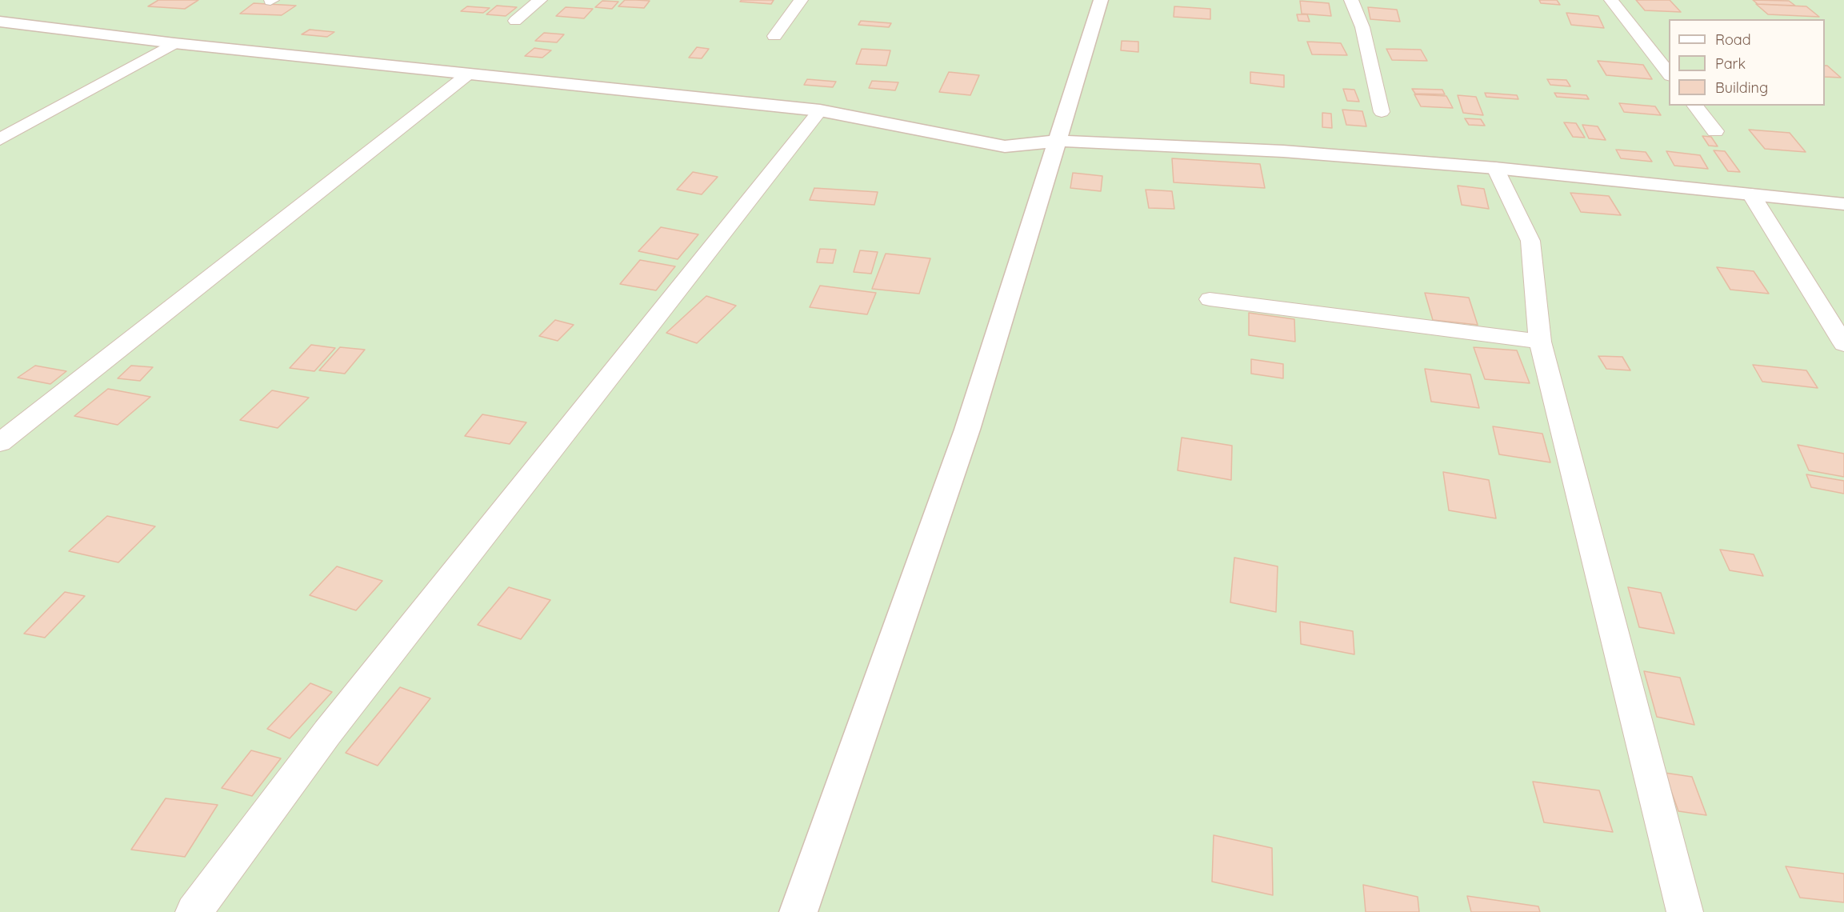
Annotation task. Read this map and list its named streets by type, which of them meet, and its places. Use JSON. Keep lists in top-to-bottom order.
{
  "legend": ["Road", "Park", "Building"]
}
